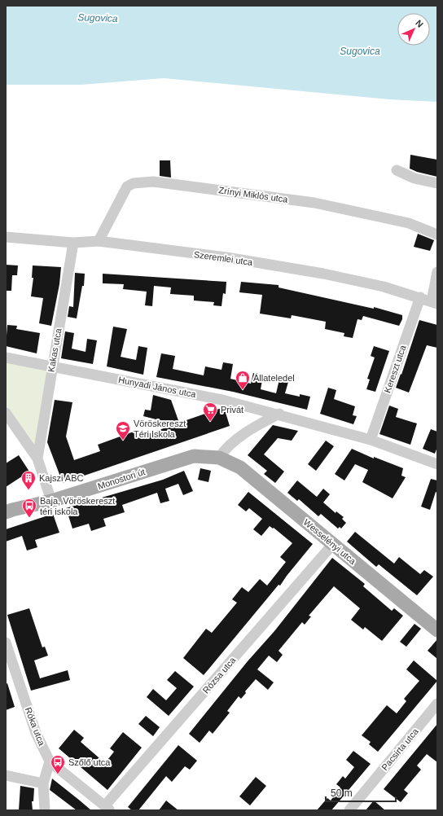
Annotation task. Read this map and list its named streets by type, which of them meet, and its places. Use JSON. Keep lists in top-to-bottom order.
{
  "streets": {
    "main road": ["Monostori út", "Wesselényi utca"],
    "street": [
      "Zrínyi Miklós utca",
      "Szeremlei utca",
      "Kakas utca",
      "Kereszt utca",
      "Hunyadi János utca",
      "Rózsa utca",
      "Róka utca",
      "Pacsirta utca"
    ]
  },
  "crossings": [
    ["Zrínyi Miklós utca", "Szeremlei utca"],
    ["Szeremlei utca", "Kakas utca"],
    ["Szeremlei utca", "Kereszt utca"],
    ["Kakas utca", "Hunyadi János utca"],
    ["Kereszt utca", "Hunyadi János utca"],
    ["Monostori út", "Wesselényi utca"],
    ["Wesselényi utca", "Rózsa utca"]
  ],
  "water": ["Sugovica"],
  "places": {
    "shop": ["Állateledel"],
    "supermarket": ["Privát"],
    "school or university": ["Vöröskereszt Téri Iskola"],
    "building": ["Kajszi ABC"],
    "bus stop": ["Baja, Vöröskereszt téri iskola", "Szőlő utca"]
  },
  "scale_bar": "50 m",
  "north": "top right"
}
